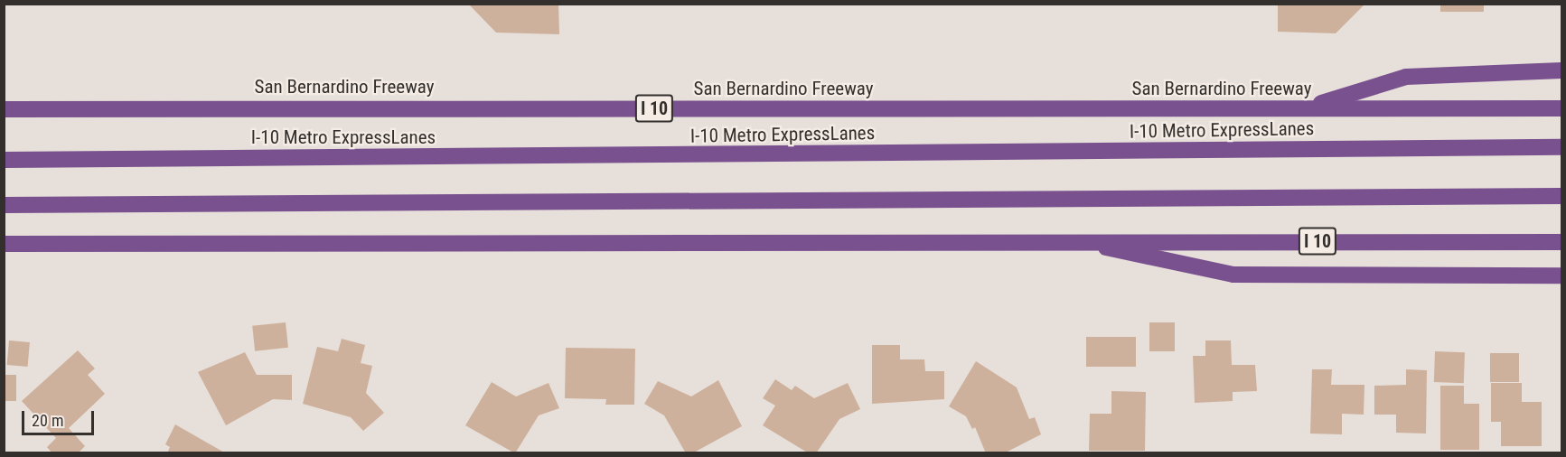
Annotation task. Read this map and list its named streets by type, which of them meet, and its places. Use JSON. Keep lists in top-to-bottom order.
{
  "streets": {
    "highway": ["San Bernardino Freeway", "I 10", "I-10 Metro ExpressLanes"]
  },
  "scale_bar": "20 m"
}
